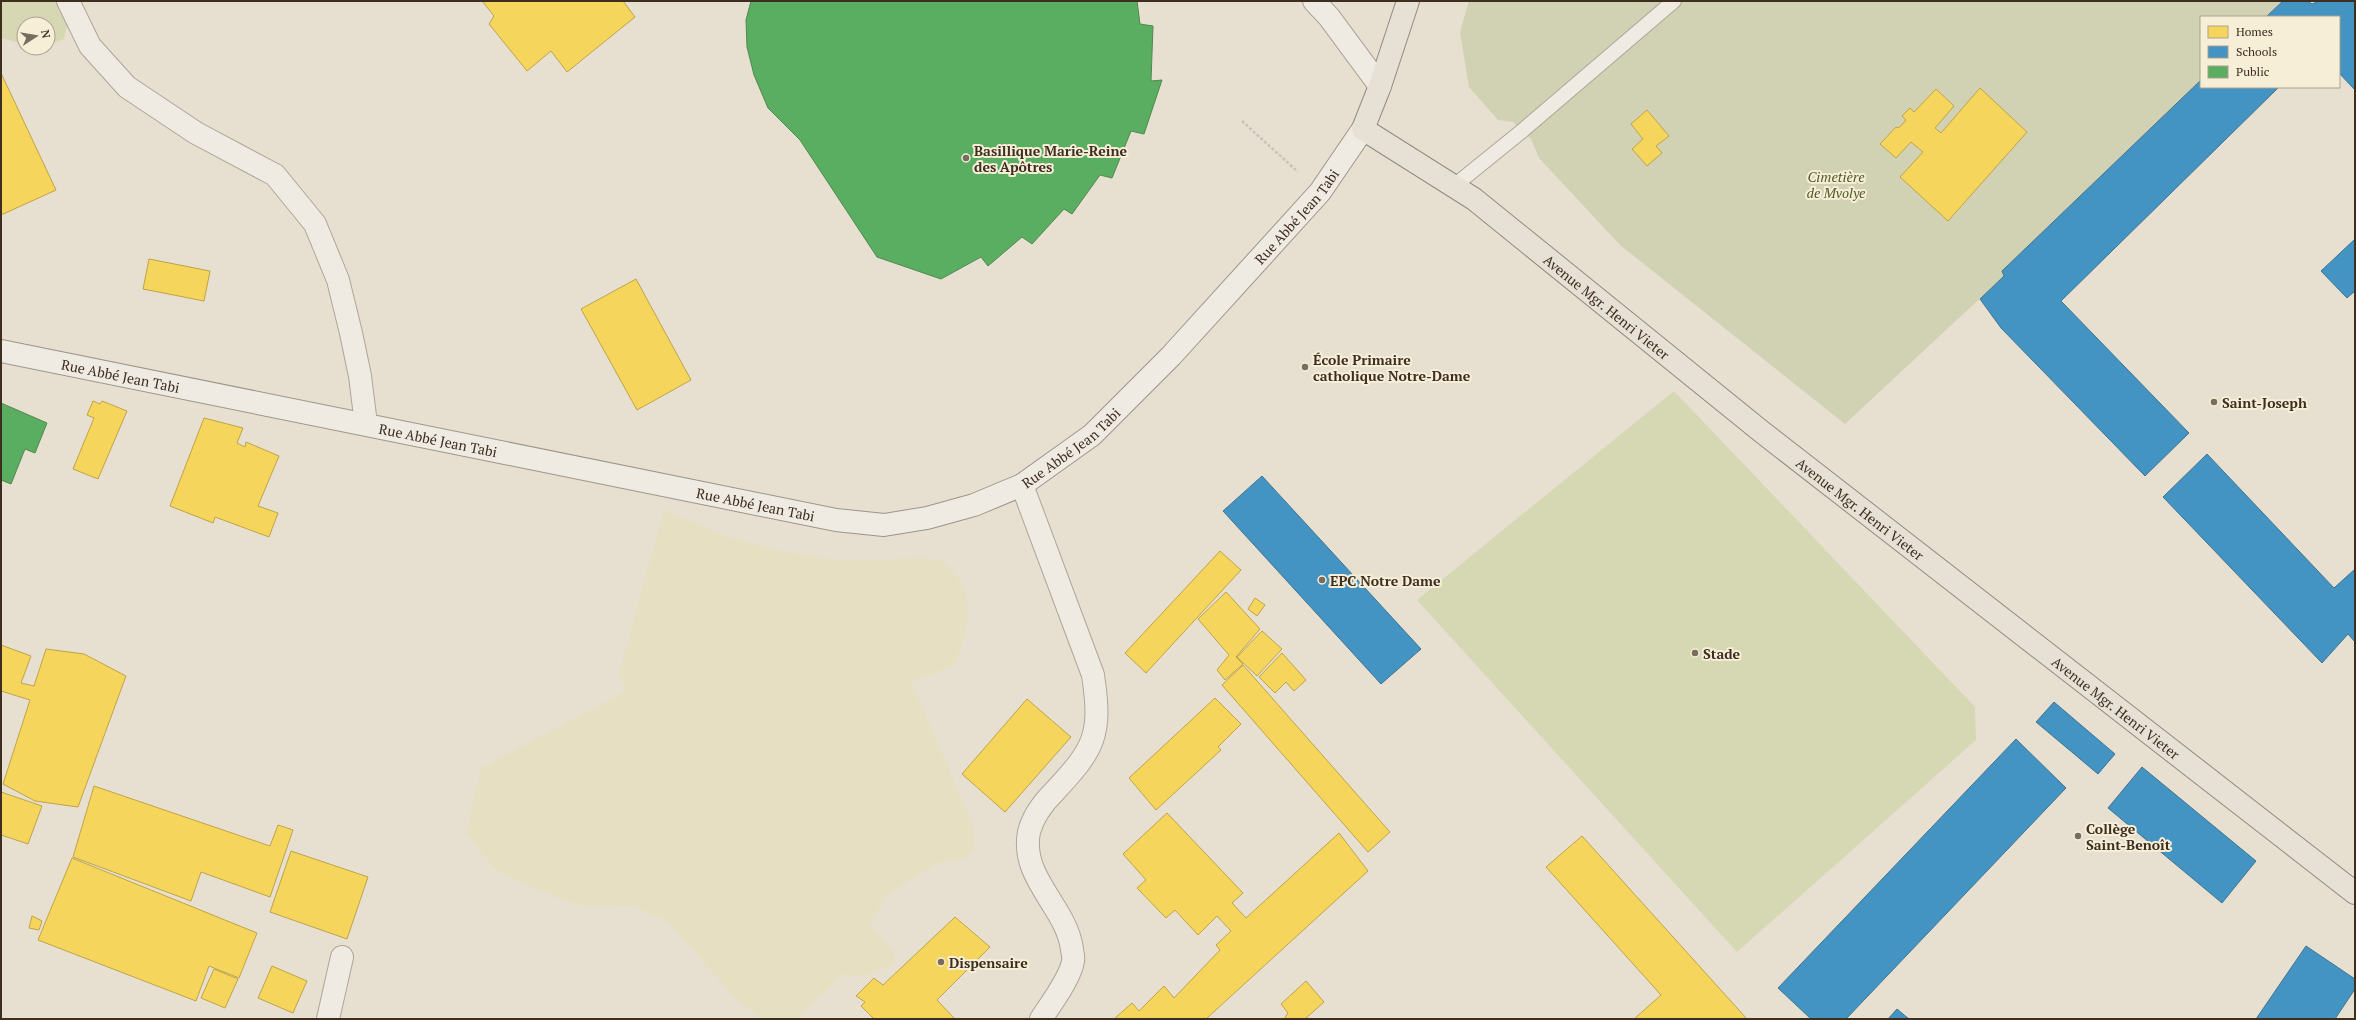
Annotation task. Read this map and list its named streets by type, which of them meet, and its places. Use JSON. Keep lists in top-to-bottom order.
{
  "streets": {
    "main road": ["Rue Abbé Jean Tabi", "Avenue Mgr. Henri Vieter"]
  },
  "crossings": [
    ["Rue Abbé Jean Tabi", "Avenue Mgr. Henri Vieter"]
  ],
  "parks": ["Cimetière de Mvolye"],
  "places": [
    "Basillique Marie-Reine des Apôtres",
    "École Primaire catholique Notre-Dame",
    "Saint-Joseph",
    "EPC Notre Dame",
    "Stade",
    "Collège Saint-Benoît",
    "Dispensaire"
  ],
  "legend": ["Homes", "Schools", "Public"],
  "north": "right"
}
